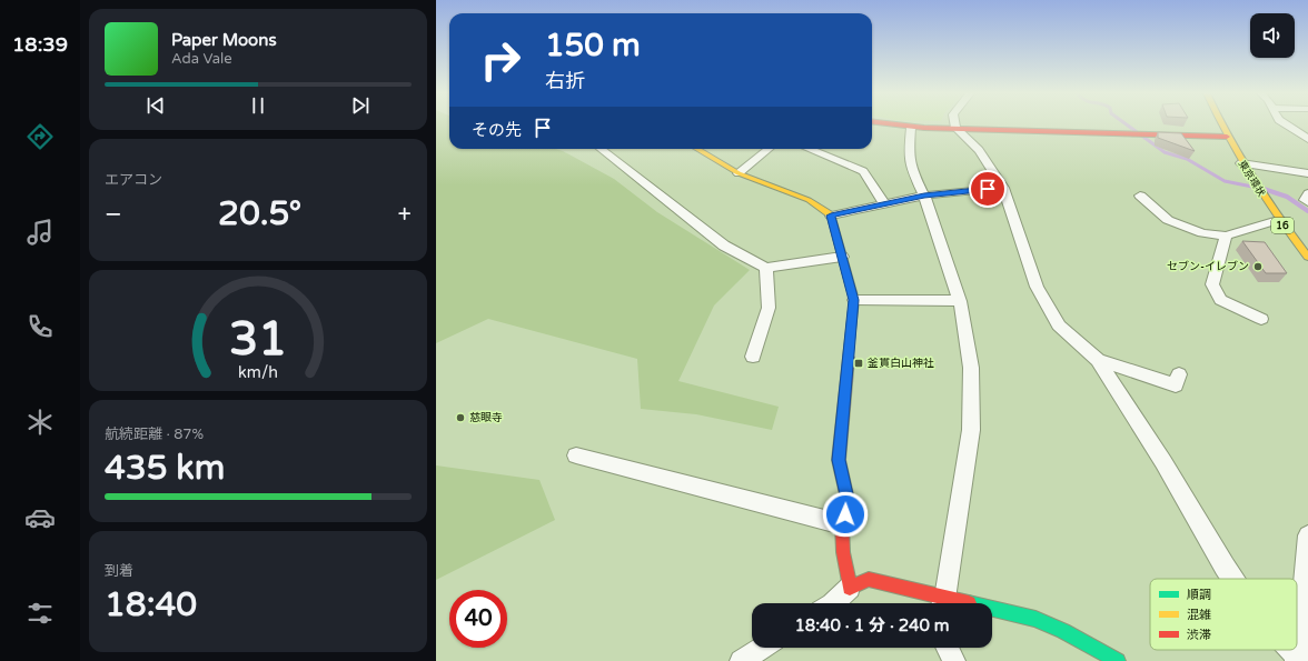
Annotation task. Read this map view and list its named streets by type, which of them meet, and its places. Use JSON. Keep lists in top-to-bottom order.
{
  "streets": {
    "main road": ["東京環状", "16"]
  },
  "places": {
    "other": ["セブン-イレブン", "慈眼寺"],
    "transit": ["釜貫白山神社"]
  },
  "legend": ["順調", "混雑", "渋滞"],
  "page": {
    "tabs": "18:39",
    "turn": ["150 m", "右折"],
    "song": ["Paper Moons", "Ada Vale"],
    "then": "その先",
    "tile": [
      "エアコン",
      ["航続距離 · 87%", "435 km"],
      ["到着", "18:40"]
    ],
    "heat": ["−", "20.5°", "+"],
    "limit": "40",
    "trip": "18:40 · 1 分 · 240 m",
    "gauge": ["31", "km/h"]
  }
}
